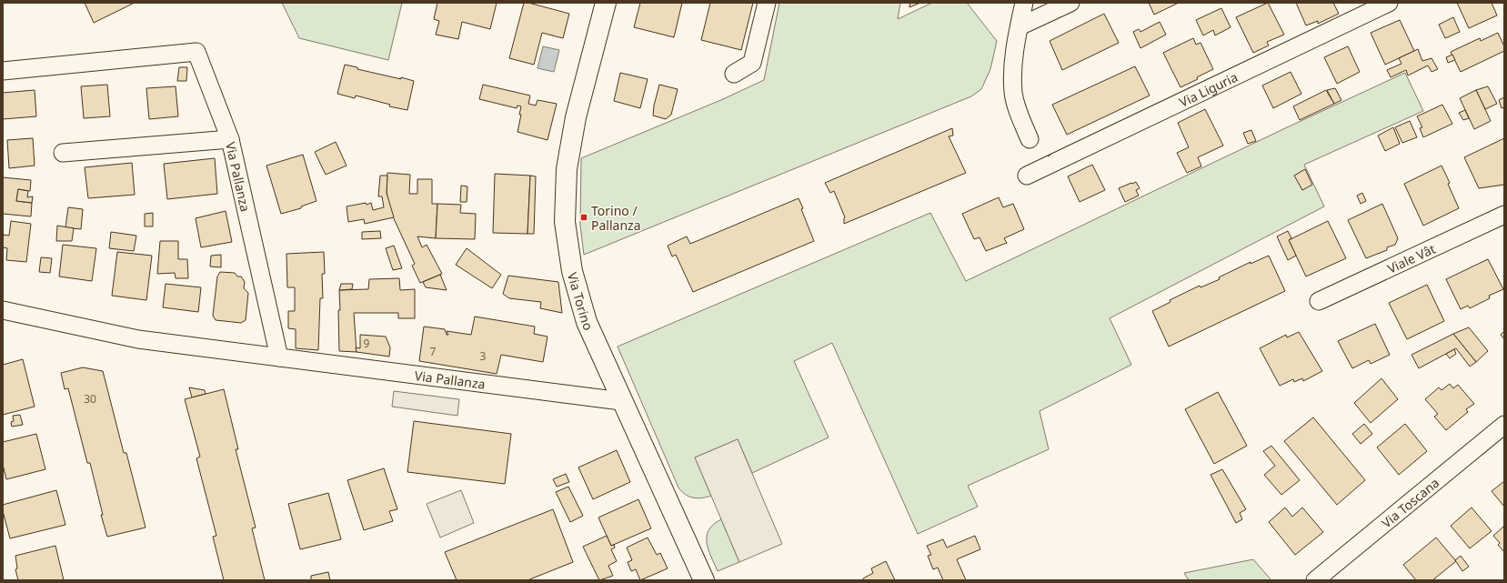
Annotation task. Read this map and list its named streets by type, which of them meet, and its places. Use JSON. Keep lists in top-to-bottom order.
{
  "streets": {
    "main road": ["Via Torino"],
    "street": [
      "Via Liguria",
      "Via Pallanza",
      "Viale Vât",
      "Via Toscana"
    ]
  },
  "crossings": [
    ["Via Pallanza", "Via Torino"]
  ],
  "places": {
    "transit": ["Torino / Pallanza"]
  },
  "house_numbers": [
    "9",
    "7",
    "3",
    "30"
  ]
}
